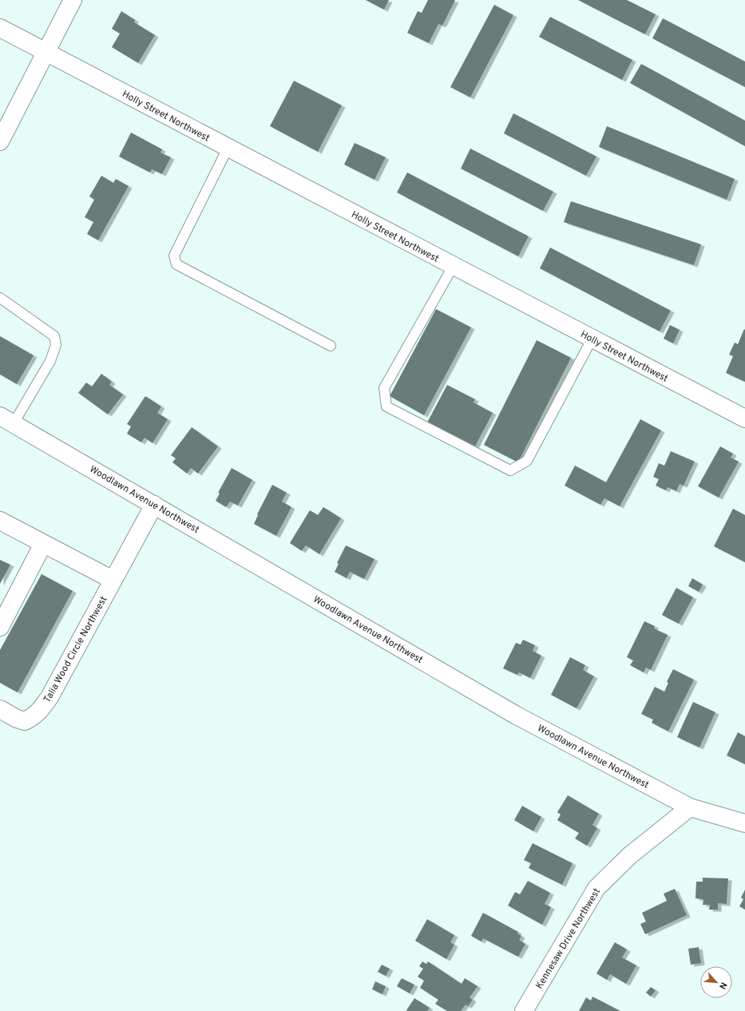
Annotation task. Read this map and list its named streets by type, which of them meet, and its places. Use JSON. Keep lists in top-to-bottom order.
{
  "streets": {
    "street": [
      "Holly Street Northwest",
      "Woodlawn Avenue Northwest",
      "Talia Wood Circle Northwest",
      "Kennesaw Drive Northwest"
    ]
  },
  "crossings": [
    ["Woodlawn Avenue Northwest", "Talia Wood Circle Northwest"],
    ["Woodlawn Avenue Northwest", "Kennesaw Drive Northwest"]
  ],
  "north": "bottom right"
}
